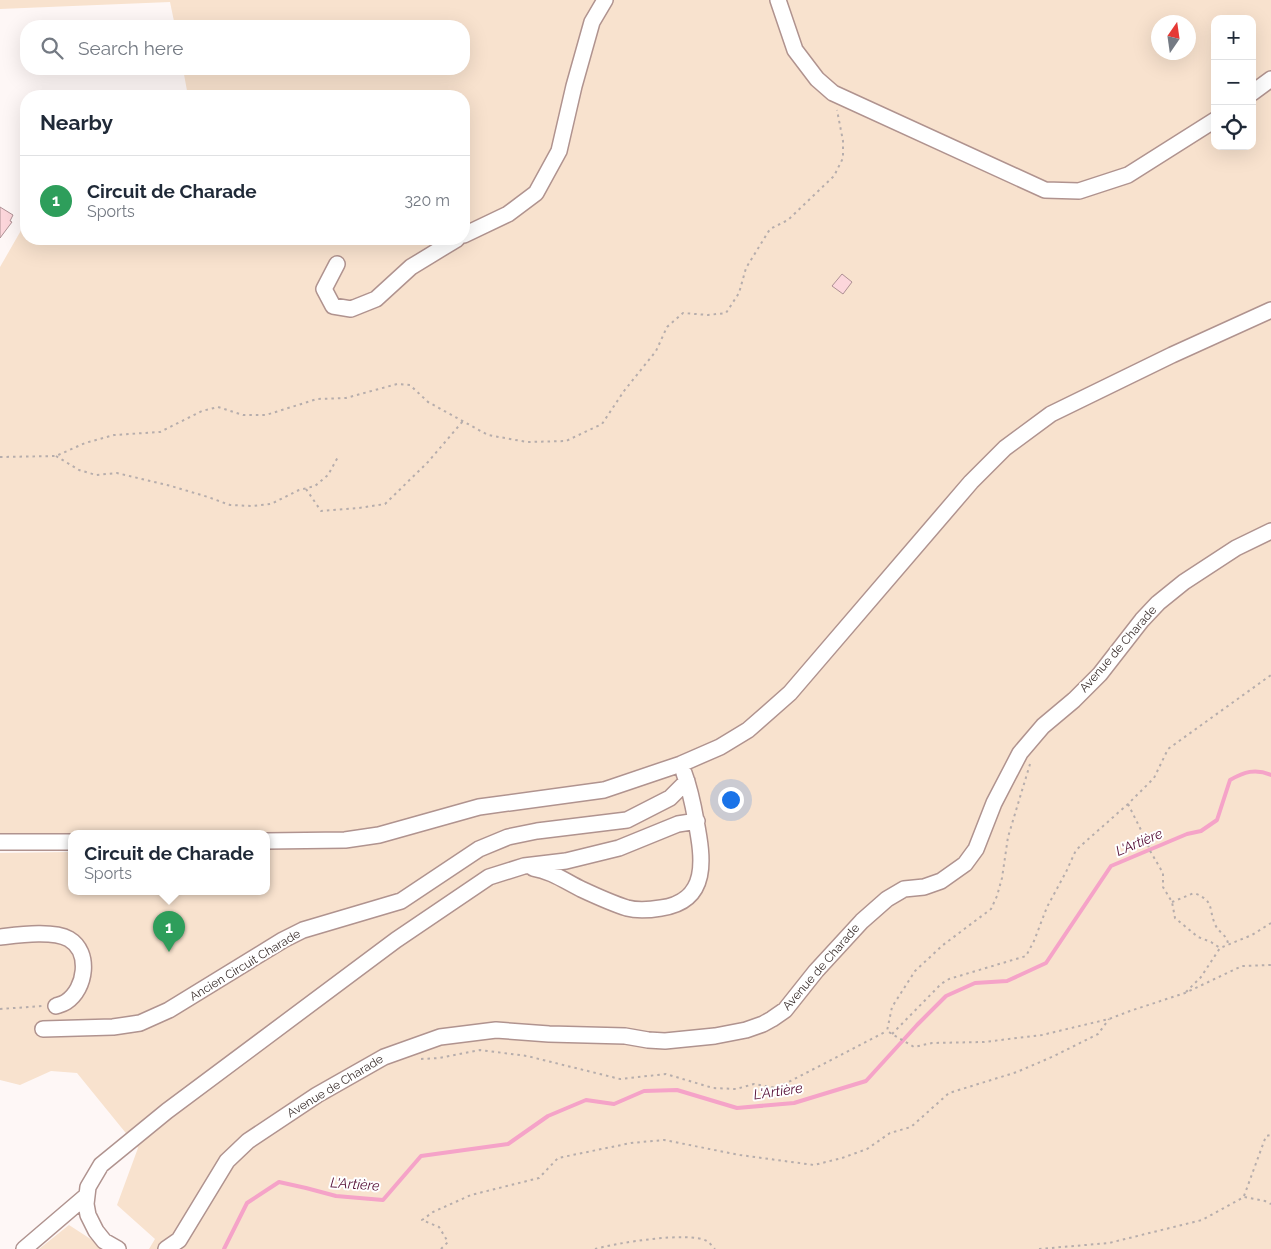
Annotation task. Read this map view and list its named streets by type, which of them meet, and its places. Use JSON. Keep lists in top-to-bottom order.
{
  "streets": {
    "street": ["Avenue de Charade", "Ancien Circuit Charade"]
  },
  "water": ["L'Artière"],
  "north": "top",
  "page": {
    "map_buttons": ["+", "−"],
    "search": "Search here",
    "heading": "Nearby",
    "list": [
      {
        "mark": "1",
        "name": "Circuit de Charade",
        "note": "Sports",
        "value": "320 m"
      }
    ],
    "popup": ["Circuit de Charade", "Sports"],
    "pins": "1"
  }
}
